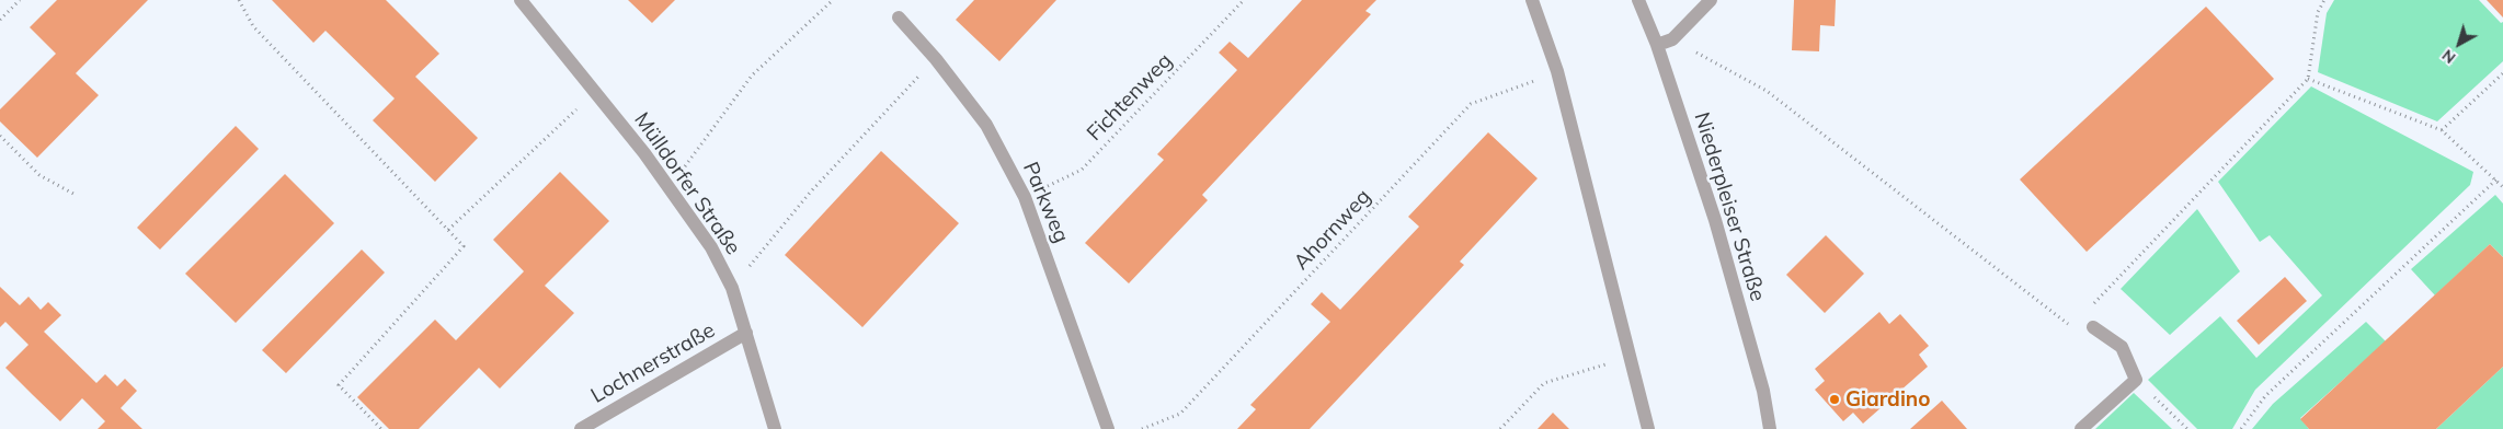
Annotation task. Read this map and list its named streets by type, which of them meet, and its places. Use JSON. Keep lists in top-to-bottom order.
{
  "streets": {
    "street": [
      "Mülldorfer Straße",
      "Parkweg",
      "Niederpleiser Straße",
      "Lochnerstraße"
    ],
    "path": ["Fichtenweg", "Ahornweg"]
  },
  "crossings": [
    ["Fichtenweg", "Parkweg"],
    ["Mülldorfer Straße", "Lochnerstraße"]
  ],
  "places": ["Giardino"],
  "north": "bottom left"
}
